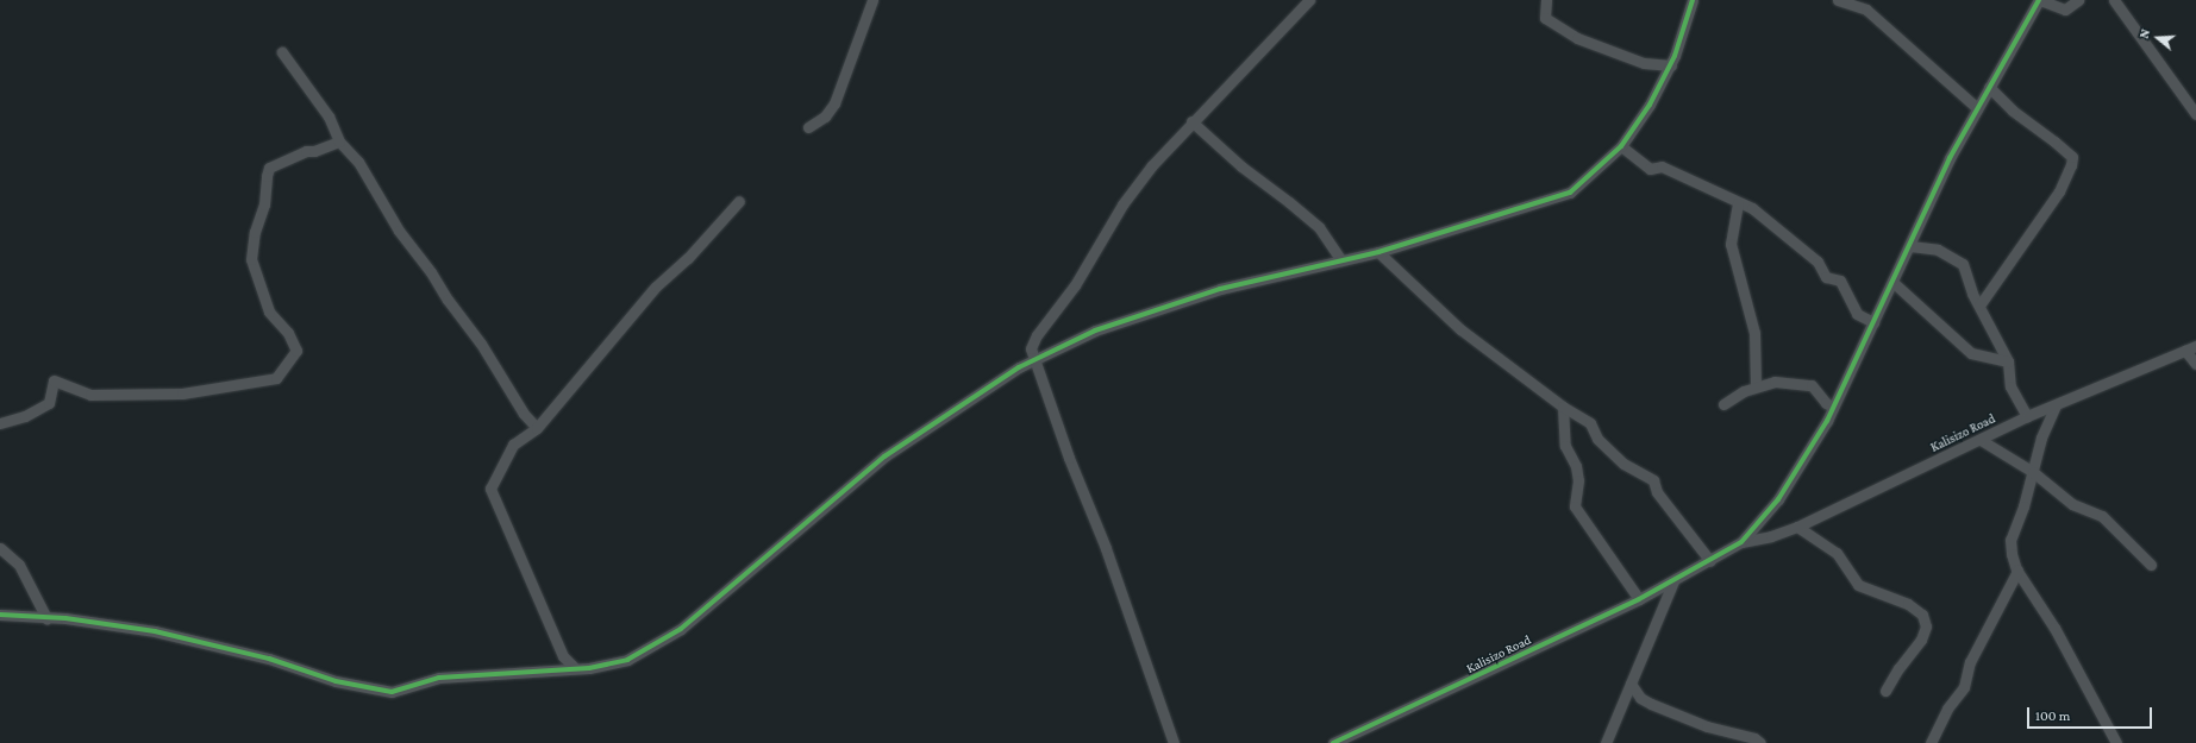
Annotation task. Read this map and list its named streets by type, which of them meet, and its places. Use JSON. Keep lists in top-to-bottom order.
{
  "streets": {
    "street": ["Kalisizo Road"]
  },
  "scale_bar": "100 m",
  "north": "left"
}
